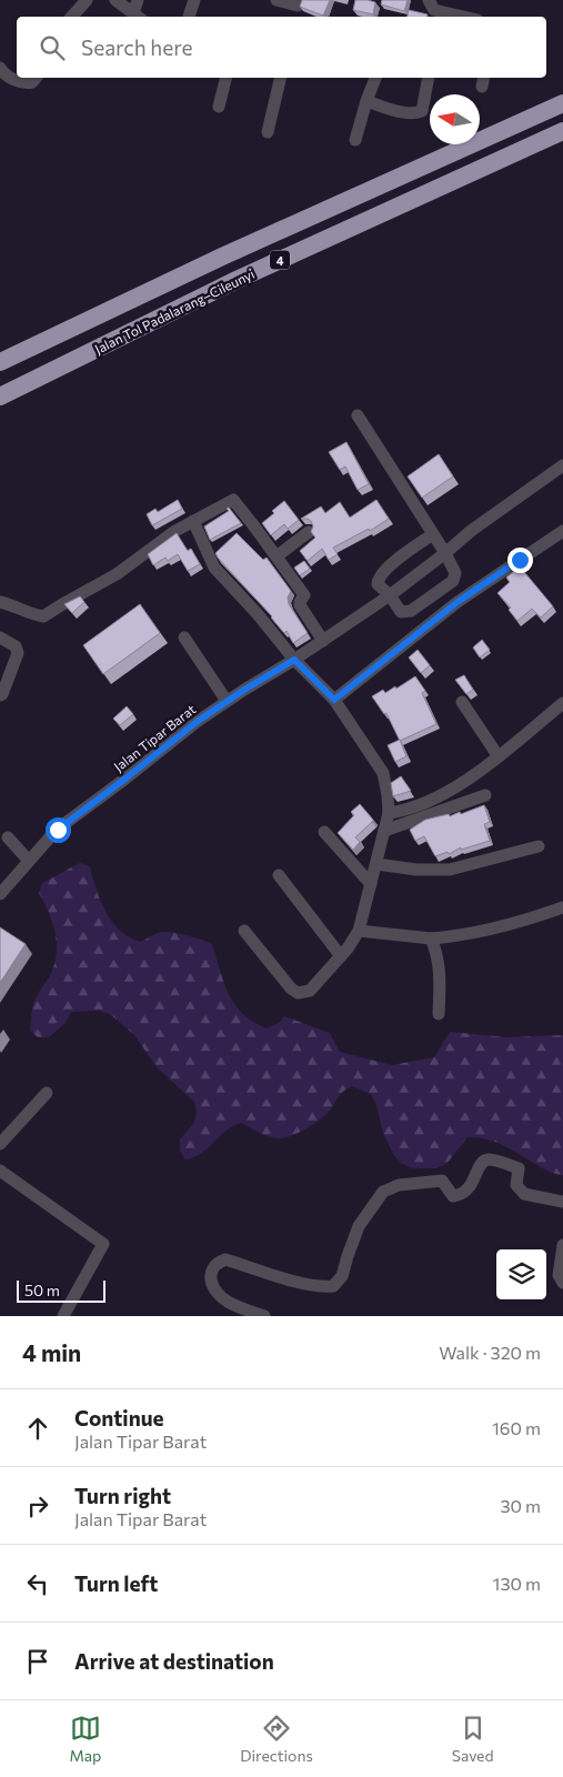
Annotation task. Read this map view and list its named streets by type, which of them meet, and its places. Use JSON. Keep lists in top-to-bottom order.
{
  "streets": {
    "highway": ["4", "Jalan Tol Padalarang–Cileunyi"],
    "street": ["Jalan Tipar Barat"]
  },
  "scale_bar": "50 m",
  "north": "left",
  "page": {
    "search": "Search here",
    "scale": "50 m",
    "heading": ["4 min", "Walk · 320 m"],
    "list": [
      ["Continue", "Jalan Tipar Barat", "160 m"],
      ["Turn right", "Jalan Tipar Barat", "30 m"],
      ["Turn left", "130 m"],
      "Arrive at destination"
    ],
    "nav": ["Map", "Directions", "Saved"]
  }
}
